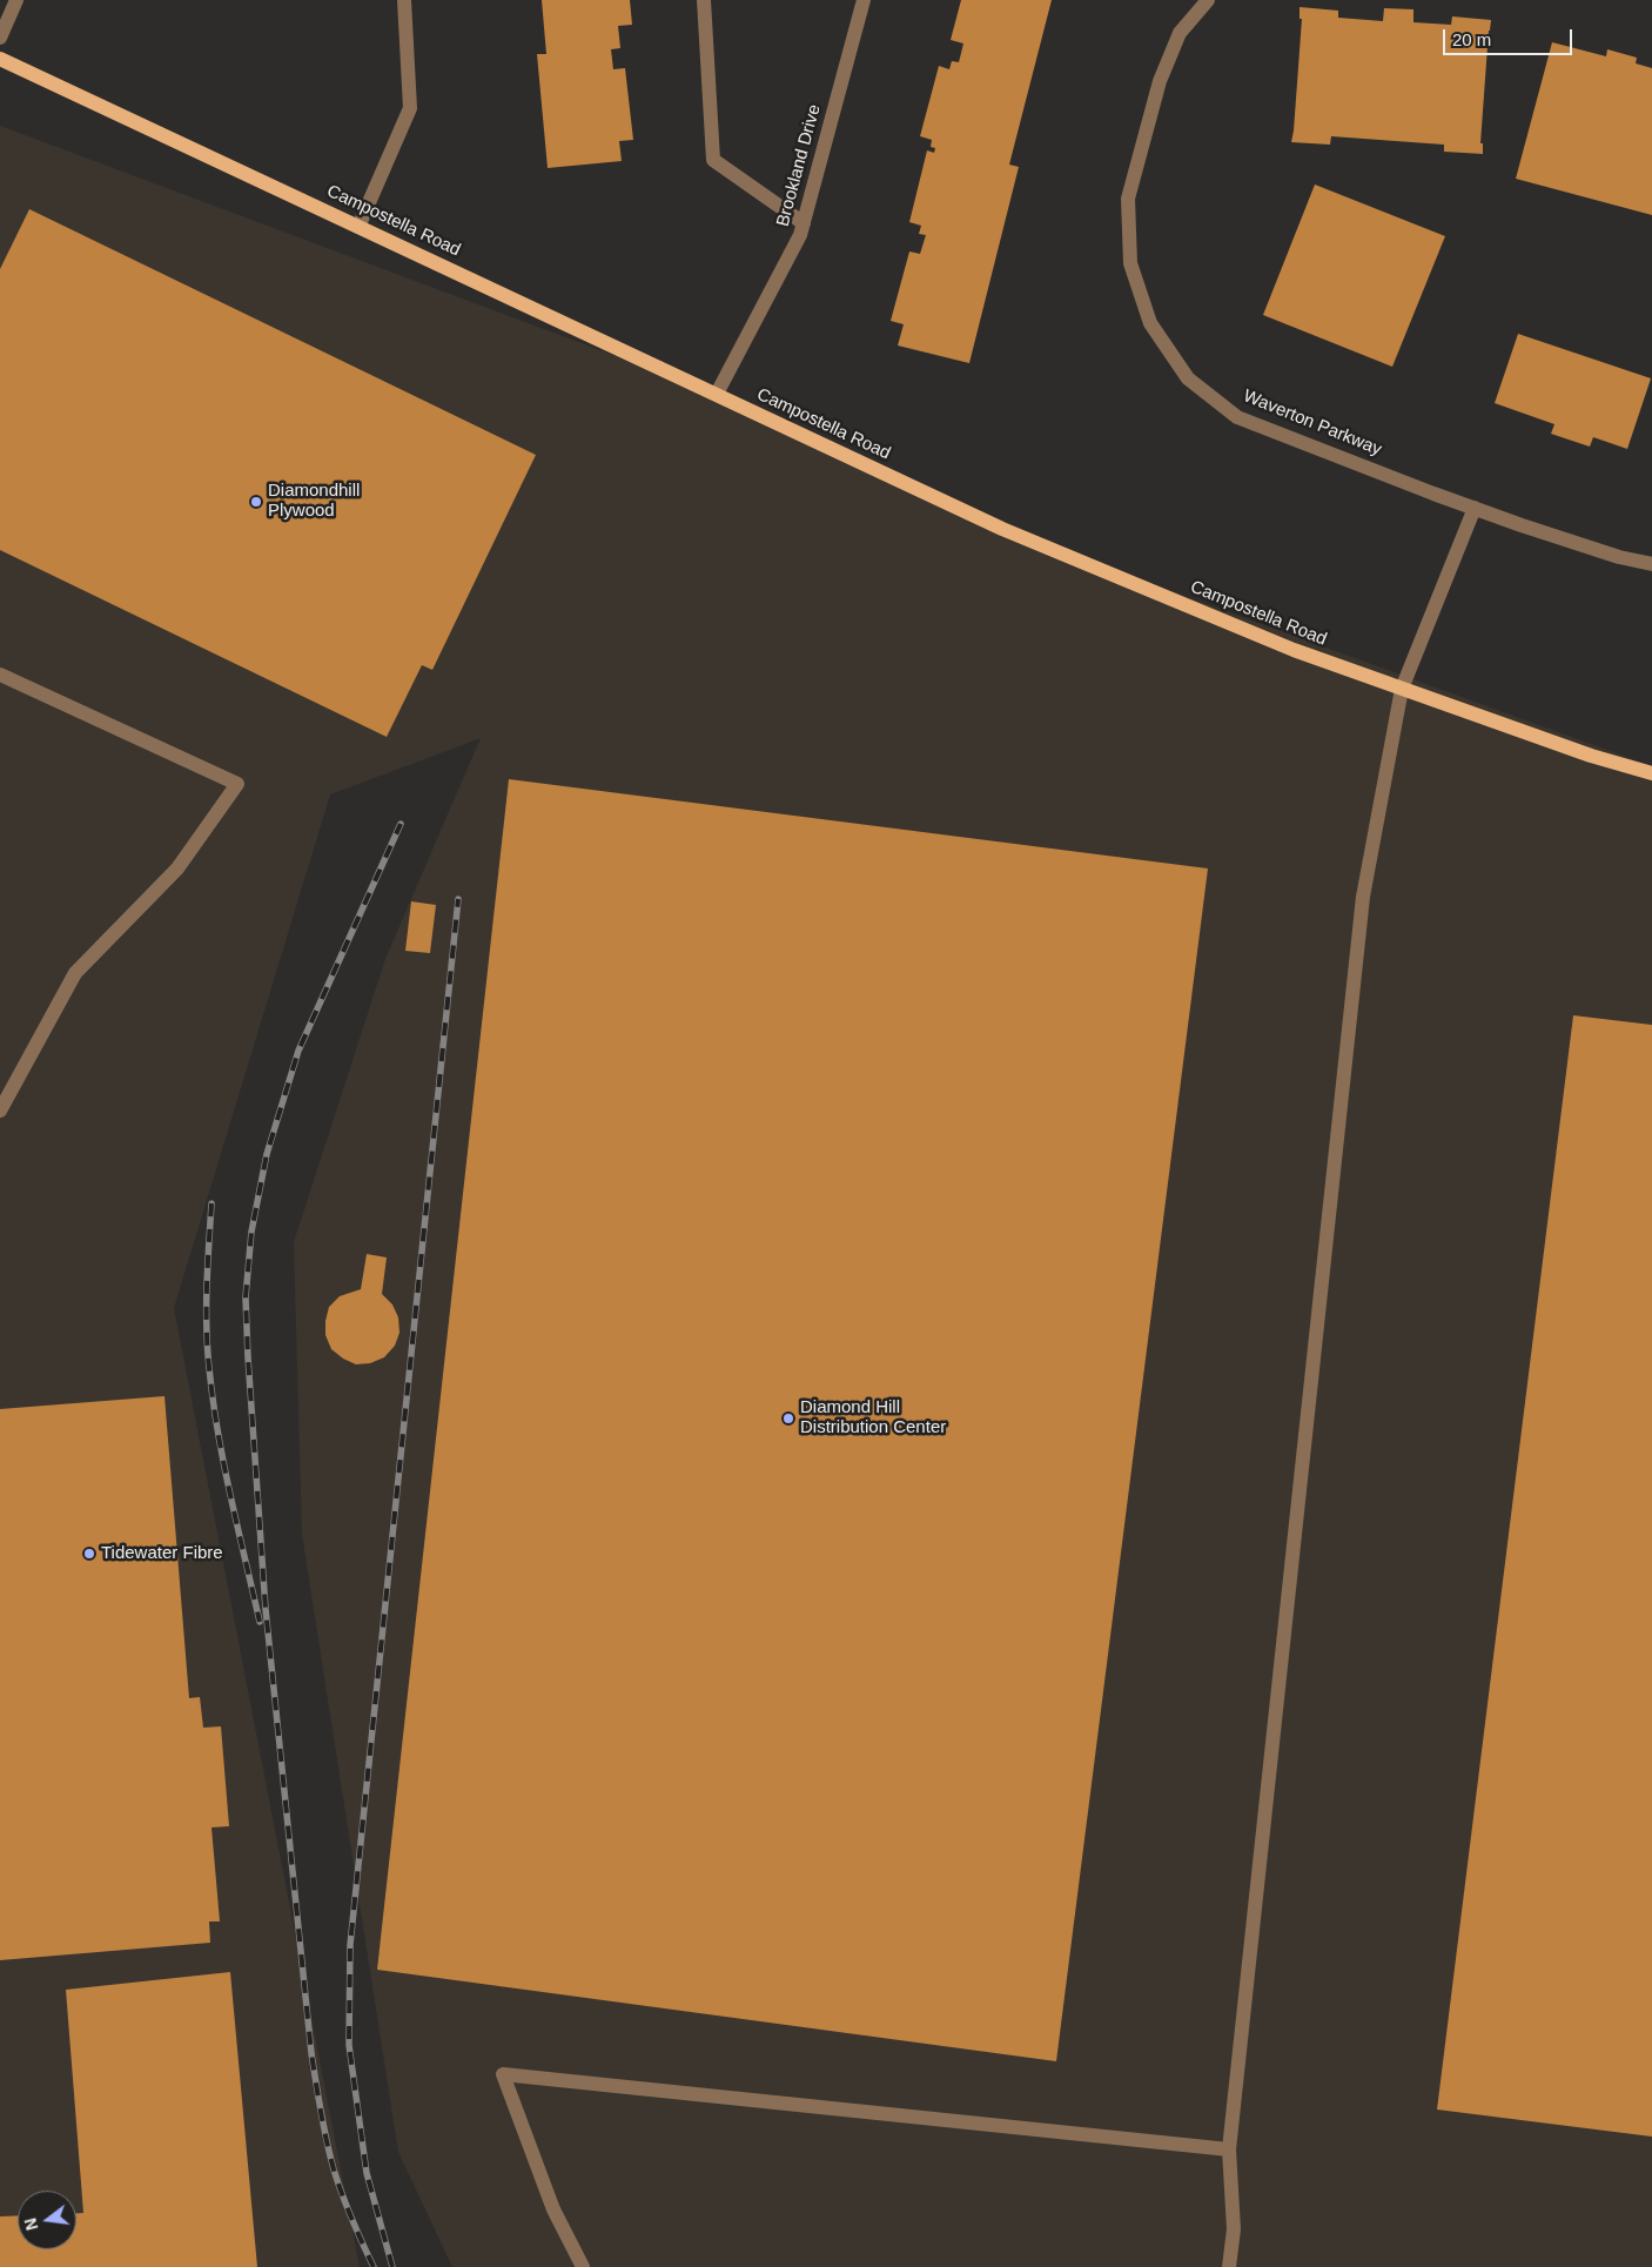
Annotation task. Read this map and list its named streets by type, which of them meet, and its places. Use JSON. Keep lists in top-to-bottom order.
{
  "streets": {
    "main road": ["Campostella Road"],
    "street": ["Brookland Drive", "Waverton Parkway"]
  },
  "crossings": [
    ["Brookland Drive", "Campostella Road"]
  ],
  "places": ["Diamondhill Plywood", "Diamond Hill Distribution Center", "Tidewater Fibre"],
  "scale_bar": "20 m",
  "north": "left"
}
